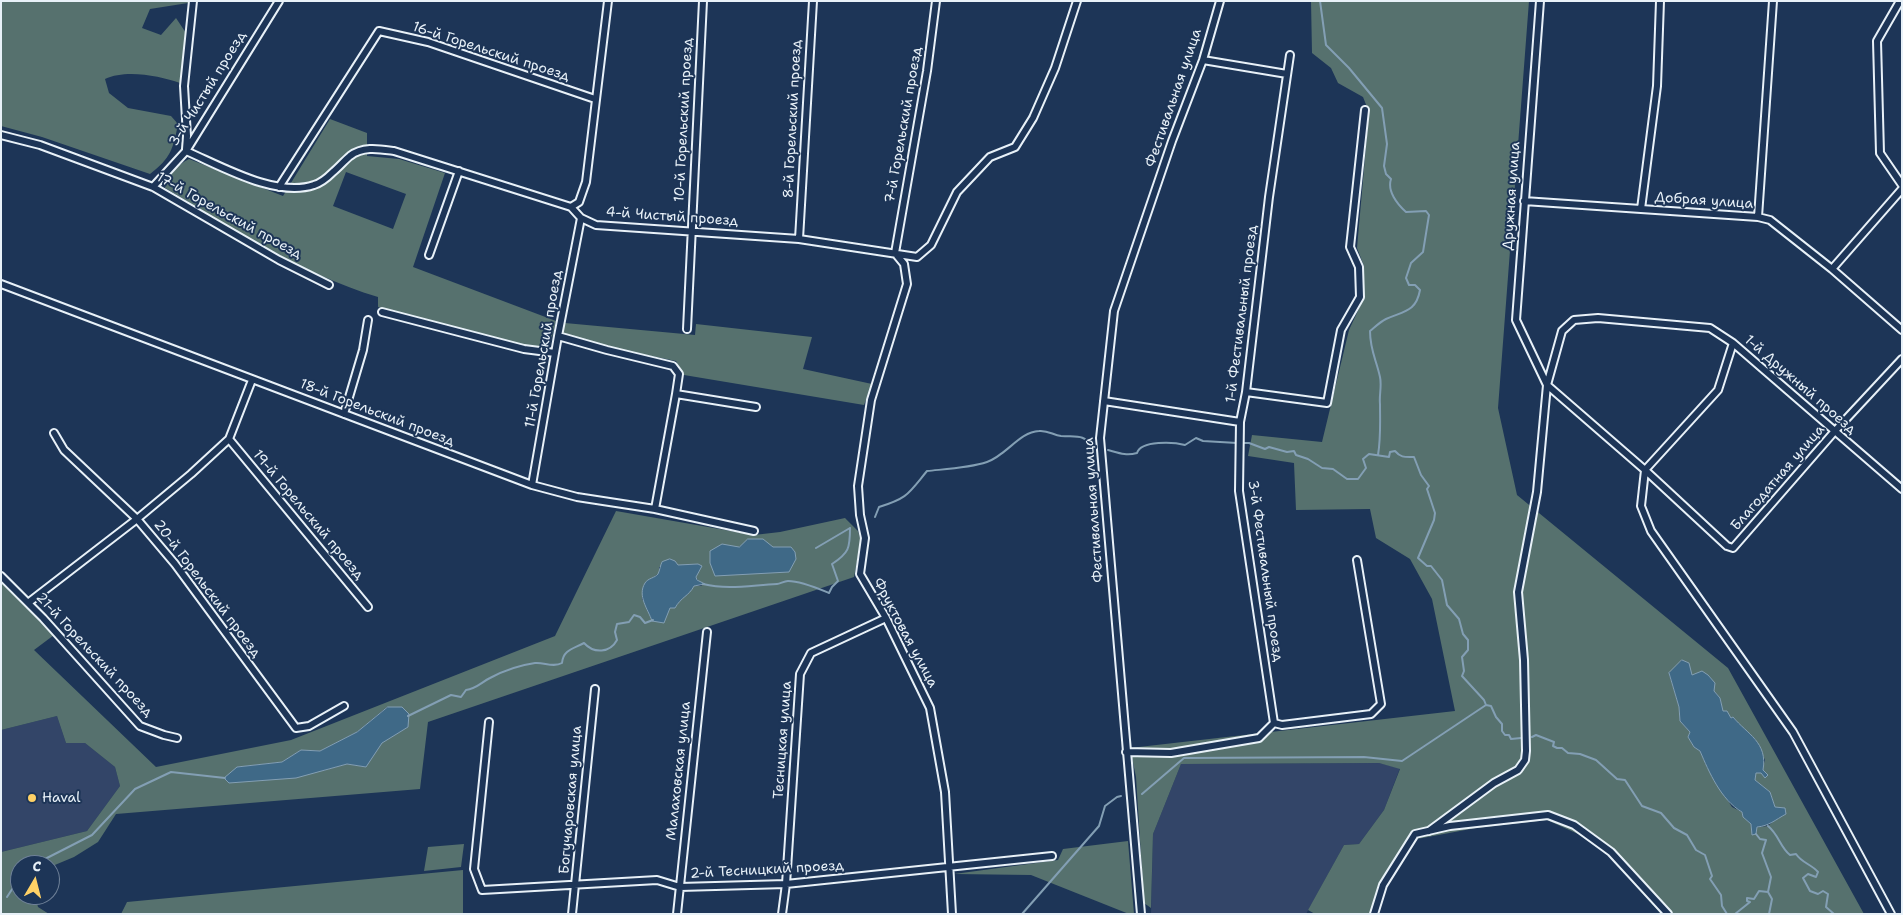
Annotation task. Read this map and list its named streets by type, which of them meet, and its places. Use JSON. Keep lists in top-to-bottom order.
{
  "streets": {
    "street": [
      "16-й Горельский проезд",
      "3-й Чистый проезд",
      "Фестивальная улица",
      "8-й Горельский проезд",
      "10-й Горельский проезд",
      "7-й Горельский проезд",
      "Дружная улица",
      "Добрая улица",
      "17-й Горельский проезд",
      "4-й Чистый проезд",
      "1-й Фестивальный проезд",
      "11-й Горельский проезд",
      "1-й Дружный проезд",
      "18-й Горельский проезд",
      "Благодатная улица",
      "19-й Горельский проезд",
      "3-й Фестивальный проезд",
      "20-й Горельский проезд",
      "Фруктовая улица",
      "21-й Горельский проезд",
      "Тесницкая улица",
      "Малаховская улица",
      "Богучаровская улица",
      "2-й Тесницкий проезд"
    ]
  },
  "crossings": [
    ["3-й Чистый проезд", "17-й Горельский проезд"],
    ["Фестивальная улица", "1-й Фестивальный проезд"],
    ["8-й Горельский проезд", "4-й Чистый проезд"],
    ["10-й Горельский проезд", "4-й Чистый проезд"],
    ["7-й Горельский проезд", "4-й Чистый проезд"],
    ["7-й Горельский проезд", "Фруктовая улица"],
    ["Дружная улица", "Добрая улица"],
    ["4-й Чистый проезд", "11-й Горельский проезд"],
    ["4-й Чистый проезд", "Фруктовая улица"],
    ["1-й Фестивальный проезд", "3-й Фестивальный проезд"],
    ["11-й Горельский проезд", "18-й Горельский проезд"],
    ["1-й Дружный проезд", "Благодатная улица"],
    ["Фруктовая улица", "Тесницкая улица"],
    ["Фруктовая улица", "2-й Тесницкий проезд"],
    ["Тесницкая улица", "2-й Тесницкий проезд"],
    ["Малаховская улица", "2-й Тесницкий проезд"],
    ["Богучаровская улица", "2-й Тесницкий проезд"]
  ],
  "places": ["Haval"],
  "north": "top"
}
